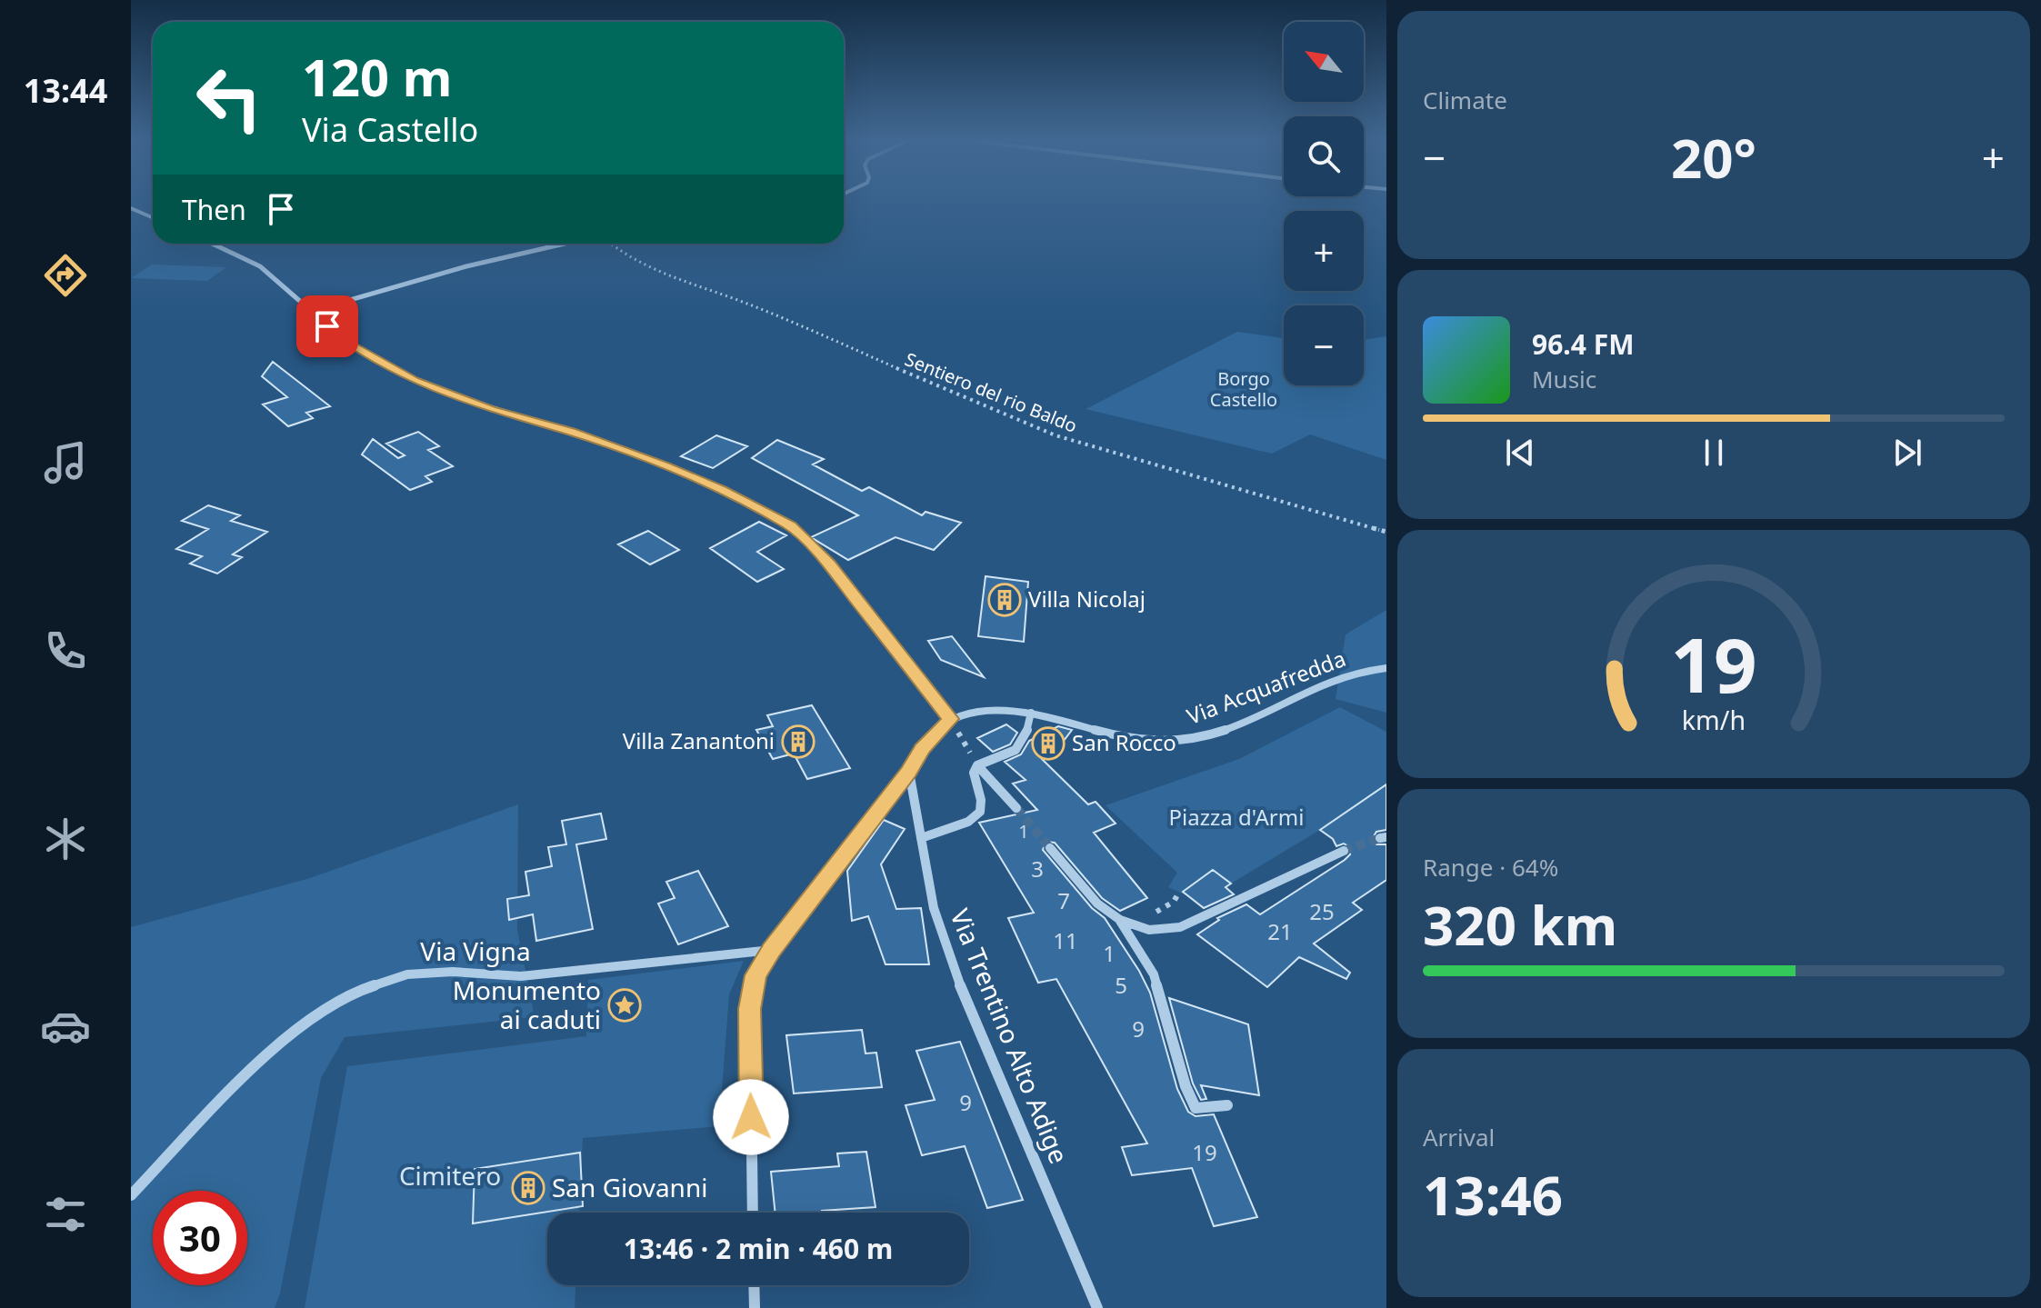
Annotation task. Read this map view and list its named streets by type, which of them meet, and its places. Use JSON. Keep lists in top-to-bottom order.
{
  "streets": {
    "street": ["Via Acquafredda", "Via Vigna", "Via Trentino Alto Adige"],
    "path": ["Sentiero del rio Baldo"]
  },
  "parks": ["Borgo Castello", "Piazza d'Armi", "Cimitero"],
  "places": {
    "building": [
      "Villa Nicolaj",
      "Villa Zanantoni",
      "San Rocco",
      "San Giovanni"
    ],
    "place": ["Monumento ai caduti"]
  },
  "house_numbers": [
    "1",
    "3",
    "7",
    "25",
    "21",
    "11",
    "1",
    "5",
    "9",
    "9",
    "19"
  ],
  "north": "top left",
  "page": {
    "tabs": "13:44",
    "tile": [
      "Climate",
      ["Range · 64%", "320 km"],
      ["Arrival", "13:46"]
    ],
    "map_buttons": ["+", "−"],
    "turn": ["120 m", "Via Castello"],
    "heat": ["−", "20°", "+"],
    "then": "Then",
    "song": ["96.4 FM", "Music"],
    "limit": "30",
    "trip": "13:46 · 2 min · 460 m",
    "gauge": ["19", "km/h"]
  }
}
